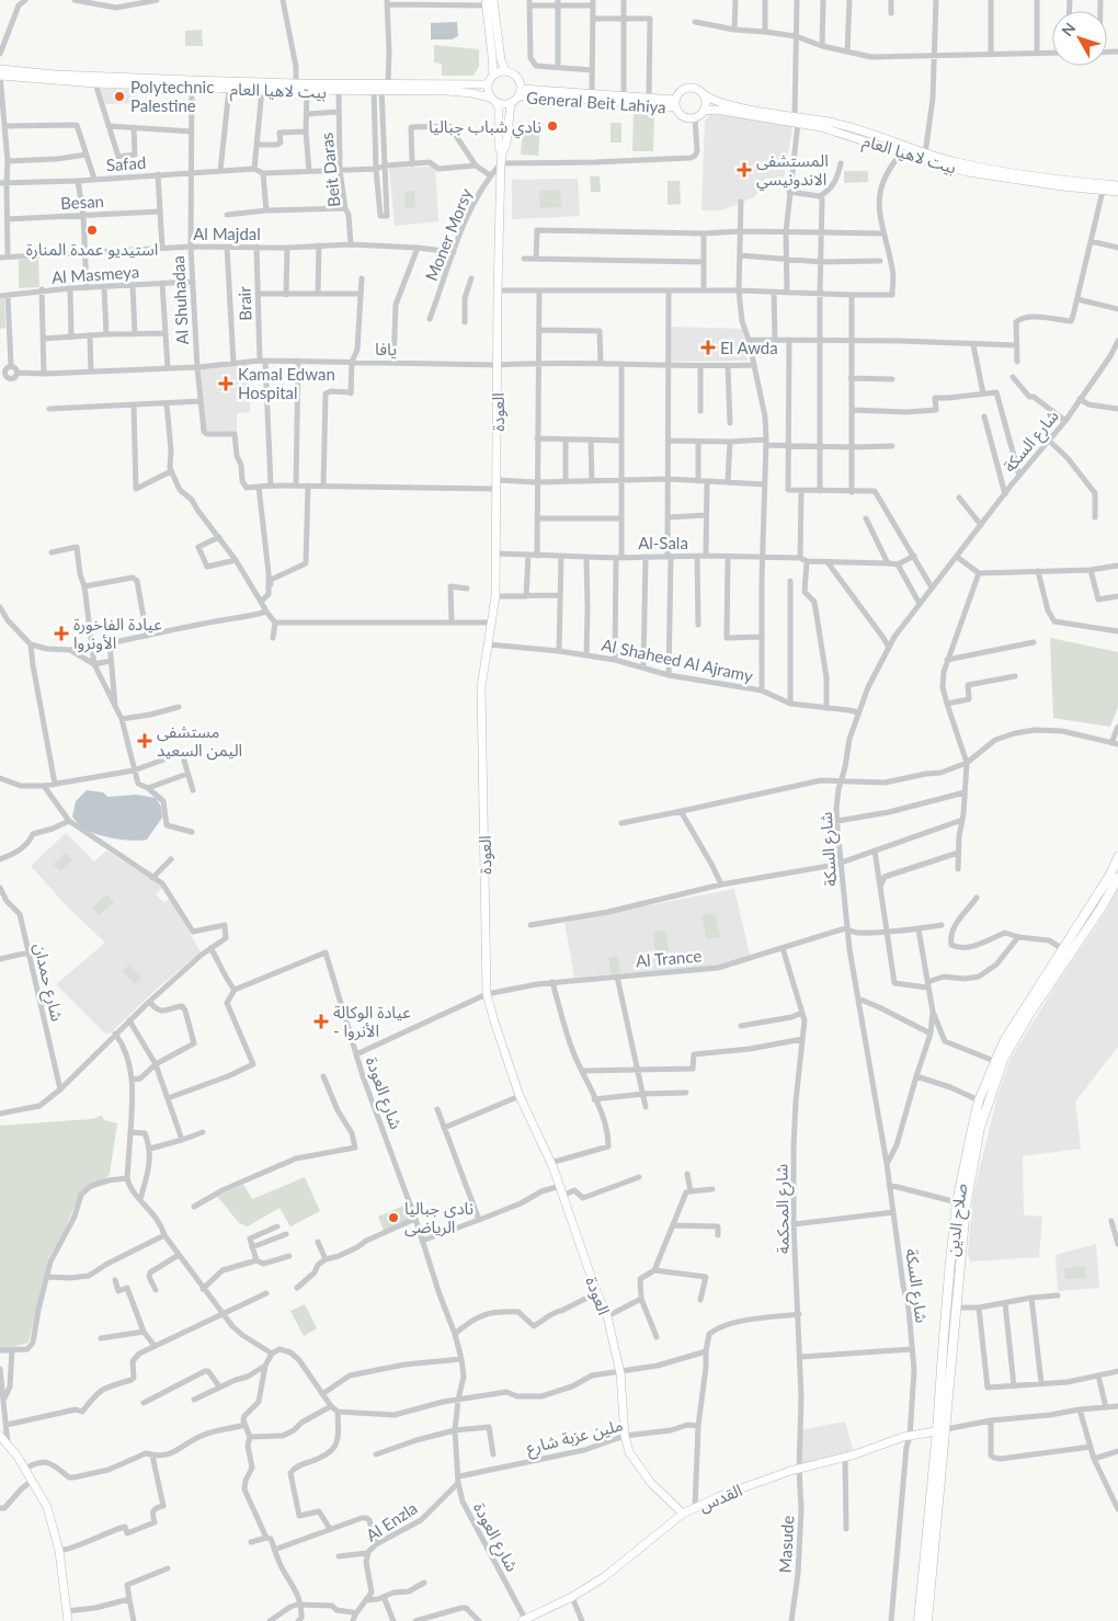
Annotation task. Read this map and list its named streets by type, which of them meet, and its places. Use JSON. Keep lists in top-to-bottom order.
{
  "streets": {
    "highway": ["صلاح الدين"],
    "main road": [
      "بيت لاهيا العام",
      "General Beit Lahiya",
      "العودة",
      "القدس"
    ],
    "street": [
      "Safad",
      "Beit Daras",
      "Besan",
      "Al Majdal",
      "Moner Morsy",
      "Al Masmeya",
      "Al Shuhadaa",
      "Brair",
      "يافا",
      "شارع السكة",
      "Al-Sala",
      "Al Shaheed Al Ajramy",
      "Al Trance",
      "شارع حمدان",
      "شارع العودة",
      "شارع المحكمة",
      "ملين عزبة شارع",
      "Al Enzla",
      "Masude"
    ]
  },
  "crossings": [
    ["بيت لاهيا العام", "General Beit Lahiya"],
    ["بيت لاهيا العام", "Beit Daras"],
    ["بيت لاهيا العام", "Al Shuhadaa"],
    ["بيت لاهيا العام", "العودة"],
    ["General Beit Lahiya", "العودة"],
    ["Safad", "Al Shuhadaa"],
    ["Beit Daras", "Al Majdal"],
    ["Al Majdal", "Moner Morsy"],
    ["Al Majdal", "Al Shuhadaa"],
    ["Al Majdal", "Brair"],
    ["Moner Morsy", "العودة"],
    ["Al Masmeya", "Al Shuhadaa"],
    ["Al Shuhadaa", "يافا"],
    ["Brair", "يافا"],
    ["يافا", "العودة"],
    ["العودة", "Al-Sala"],
    ["العودة", "Al Shaheed Al Ajramy"],
    ["العودة", "Al Trance"],
    ["العودة", "ملين عزبة شارع"],
    ["العودة", "القدس"],
    ["شارع السكة", "Al Shaheed Al Ajramy"],
    ["شارع السكة", "Al Trance"],
    ["شارع السكة", "القدس"],
    ["Al Trance", "شارع العودة"],
    ["Al Trance", "شارع المحكمة"],
    ["شارع العودة", "ملين عزبة شارع"],
    ["شارع العودة", "القدس"],
    ["شارع العودة", "Al Enzla"],
    ["شارع المحكمة", "القدس"],
    ["شارع المحكمة", "Masude"],
    ["صلاح الدين", "القدس"],
    ["ملين عزبة شارع", "Al Enzla"],
    ["القدس", "Masude"]
  ],
  "places": {
    "other": [
      "Polytechnic Palestine",
      "نادي شباب جباليا",
      "استيديو عمدة المنارة",
      "نادى جباليا الرياضى"
    ],
    "health": [
      "المستشفى الاندونيسي",
      "El Awda",
      "Kamal Edwan Hospital",
      "عيادة الفاخورة الأونروا",
      "مستشفى اليمن السعيد",
      "عيادة الوكالة - الأنروا"
    ]
  },
  "north": "top left"
}
